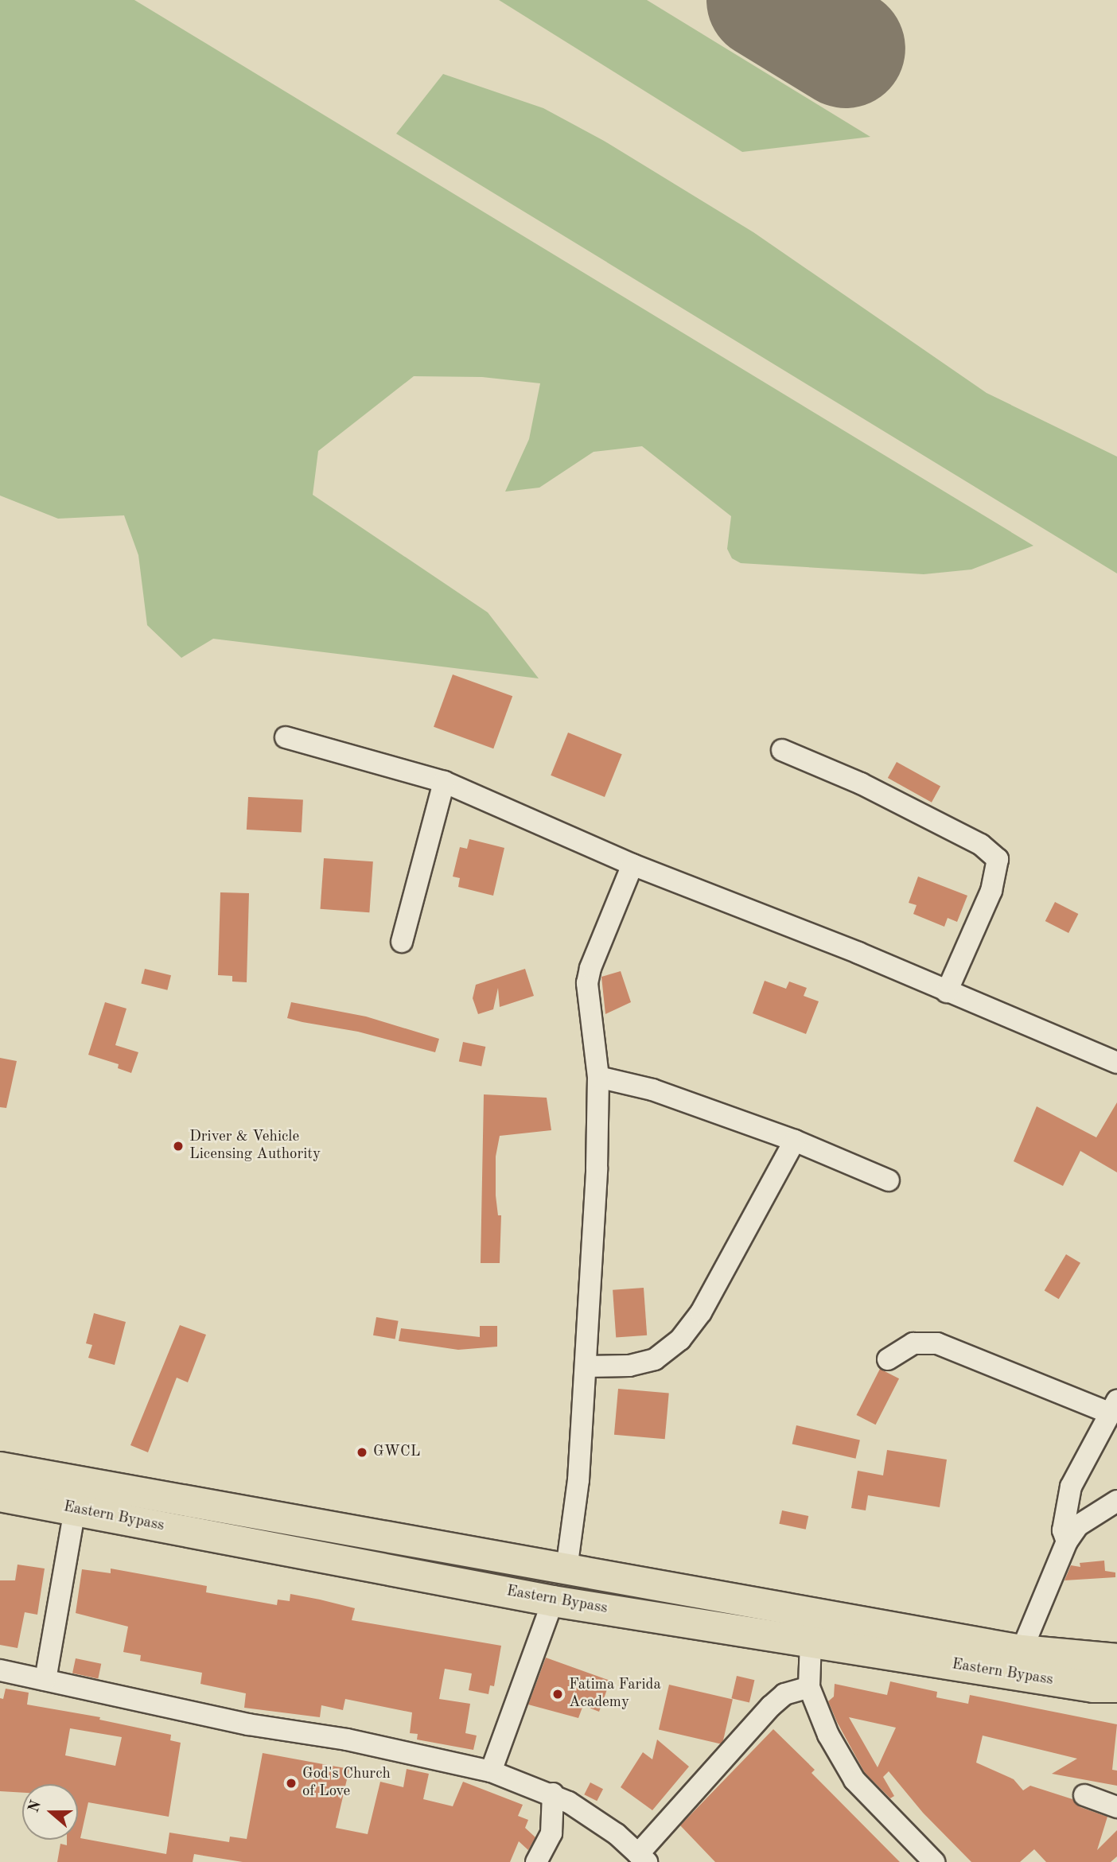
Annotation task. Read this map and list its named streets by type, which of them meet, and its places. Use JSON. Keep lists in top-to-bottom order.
{
  "streets": {
    "highway": ["Eastern Bypass"]
  },
  "places": [
    "Driver & Vehicle Licensing Authority",
    "GWCL",
    "Fatima Farida Academy",
    "God's Church of Love"
  ],
  "north": "left"
}
